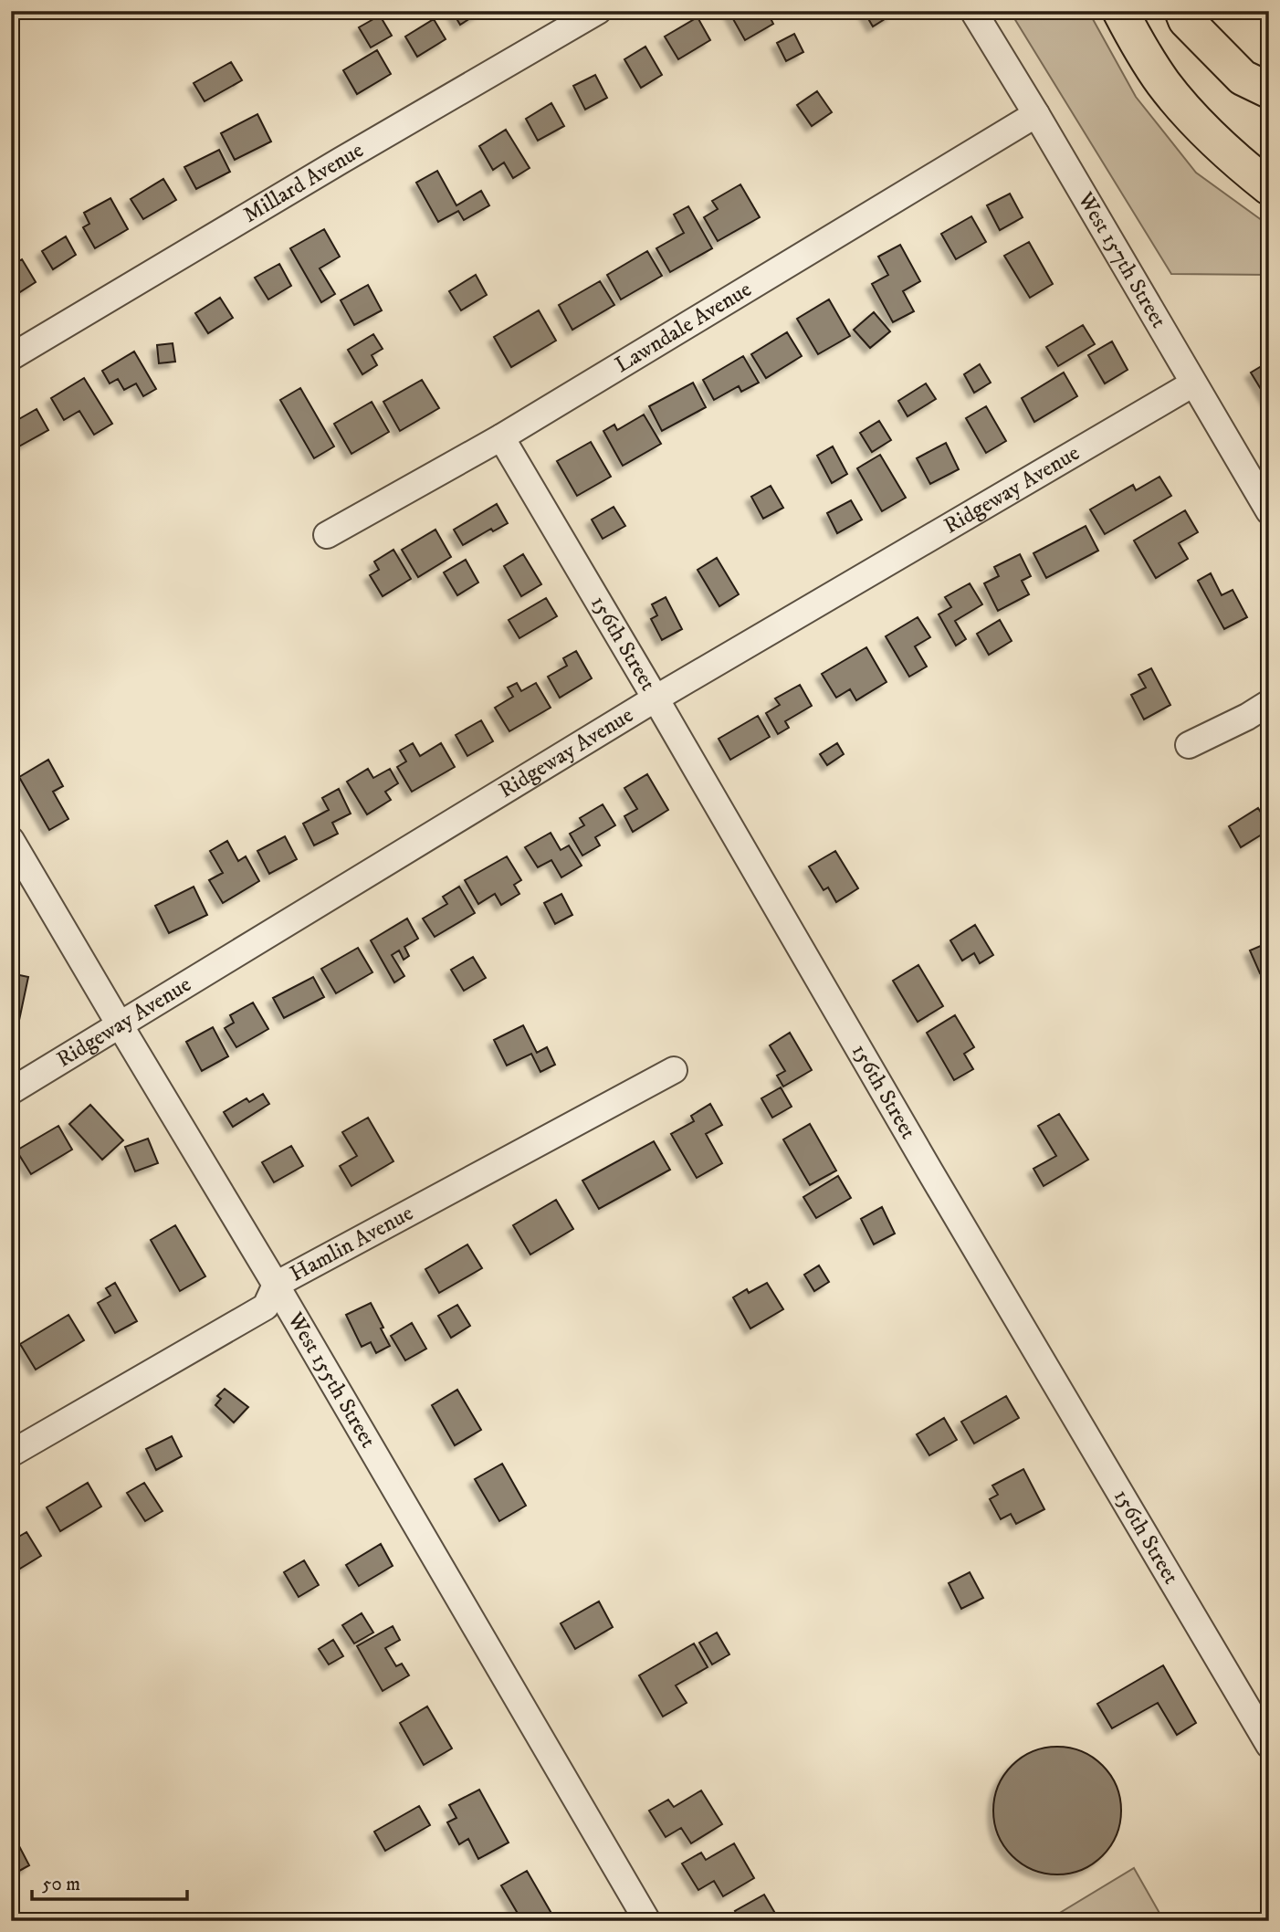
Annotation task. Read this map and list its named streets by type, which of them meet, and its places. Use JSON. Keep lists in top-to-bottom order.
{
  "streets": {
    "street": [
      "Millard Avenue",
      "West 157th Street",
      "Lawndale Avenue",
      "Ridgeway Avenue",
      "156th Street",
      "Hamlin Avenue",
      "West 155th Street"
    ]
  },
  "crossings": [
    ["West 157th Street", "Lawndale Avenue"],
    ["West 157th Street", "Ridgeway Avenue"],
    ["Lawndale Avenue", "156th Street"],
    ["Ridgeway Avenue", "156th Street"],
    ["Ridgeway Avenue", "West 155th Street"],
    ["Hamlin Avenue", "West 155th Street"]
  ],
  "scale_bar": "50 m"
}
